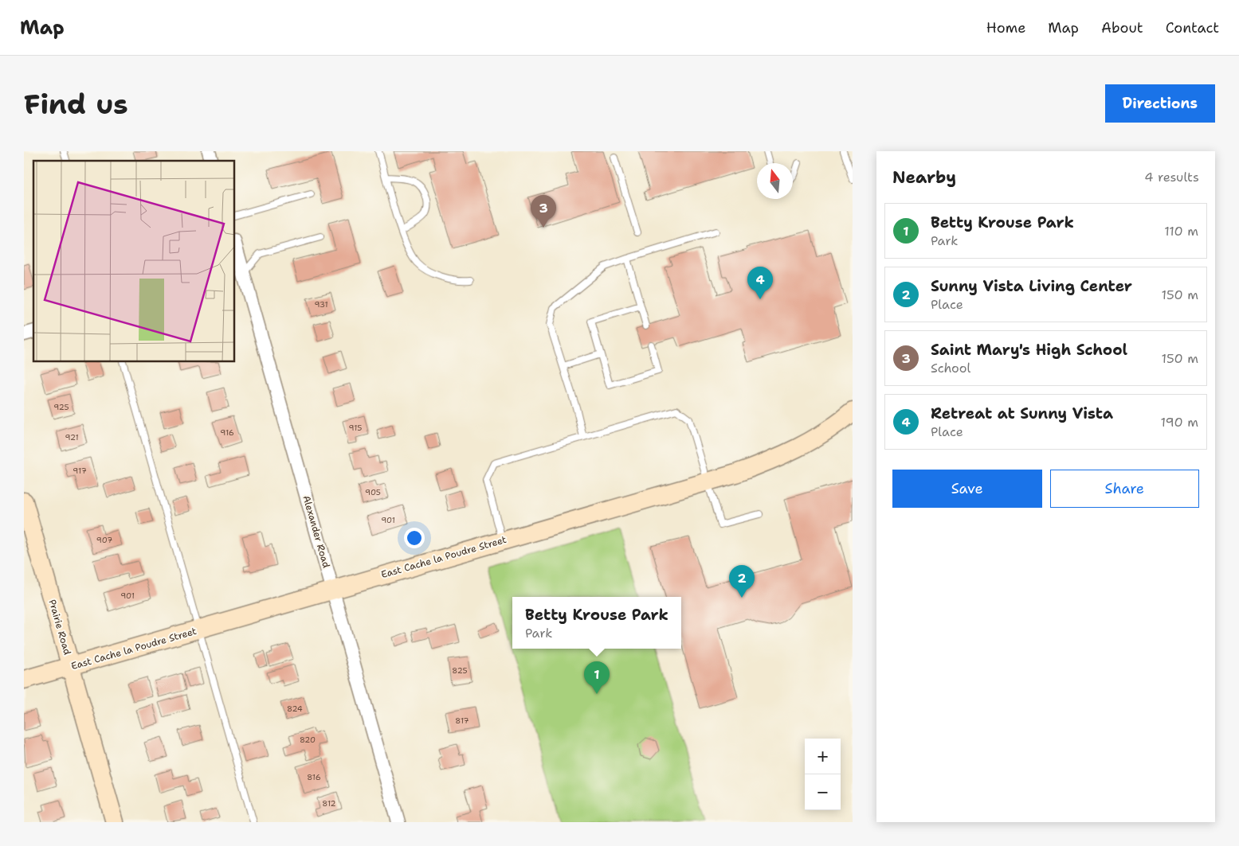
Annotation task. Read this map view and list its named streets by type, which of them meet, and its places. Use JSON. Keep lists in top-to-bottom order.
{
  "streets": {
    "street": ["Alexander Road", "East Cache la Poudre Street", "Prairie Road"]
  },
  "crossings": [
    ["Alexander Road", "East Cache la Poudre Street"],
    ["East Cache la Poudre Street", "Prairie Road"]
  ],
  "house_numbers": [
    "931",
    "925",
    "915",
    "916",
    "921",
    "917",
    "905",
    "901",
    "907",
    "901",
    "825",
    "824",
    "817",
    "820",
    "816",
    "812"
  ],
  "north": "top",
  "page": {
    "header": "Map",
    "nav": [
      "Home",
      "Map",
      "About",
      "Contact"
    ],
    "buttons": [
      "Directions",
      ["Save", "Share"]
    ],
    "title": "Find us",
    "heading": ["Nearby", "4 results"],
    "pins": [
      "3",
      "4",
      "2",
      "1"
    ],
    "list": [
      {
        "mark": "1",
        "name": "Betty Krouse Park",
        "note": "Park",
        "value": "110 m"
      },
      {
        "mark": "2",
        "name": "Sunny Vista Living Center",
        "note": "Place",
        "value": "150 m"
      },
      {
        "mark": "3",
        "name": "Saint Mary's High School",
        "note": "School",
        "value": "150 m"
      },
      {
        "mark": "4",
        "name": "Retreat at Sunny Vista",
        "note": "Place",
        "value": "190 m"
      }
    ],
    "popup": ["Betty Krouse Park", "Park"],
    "map_buttons": ["+", "−"]
  }
}
